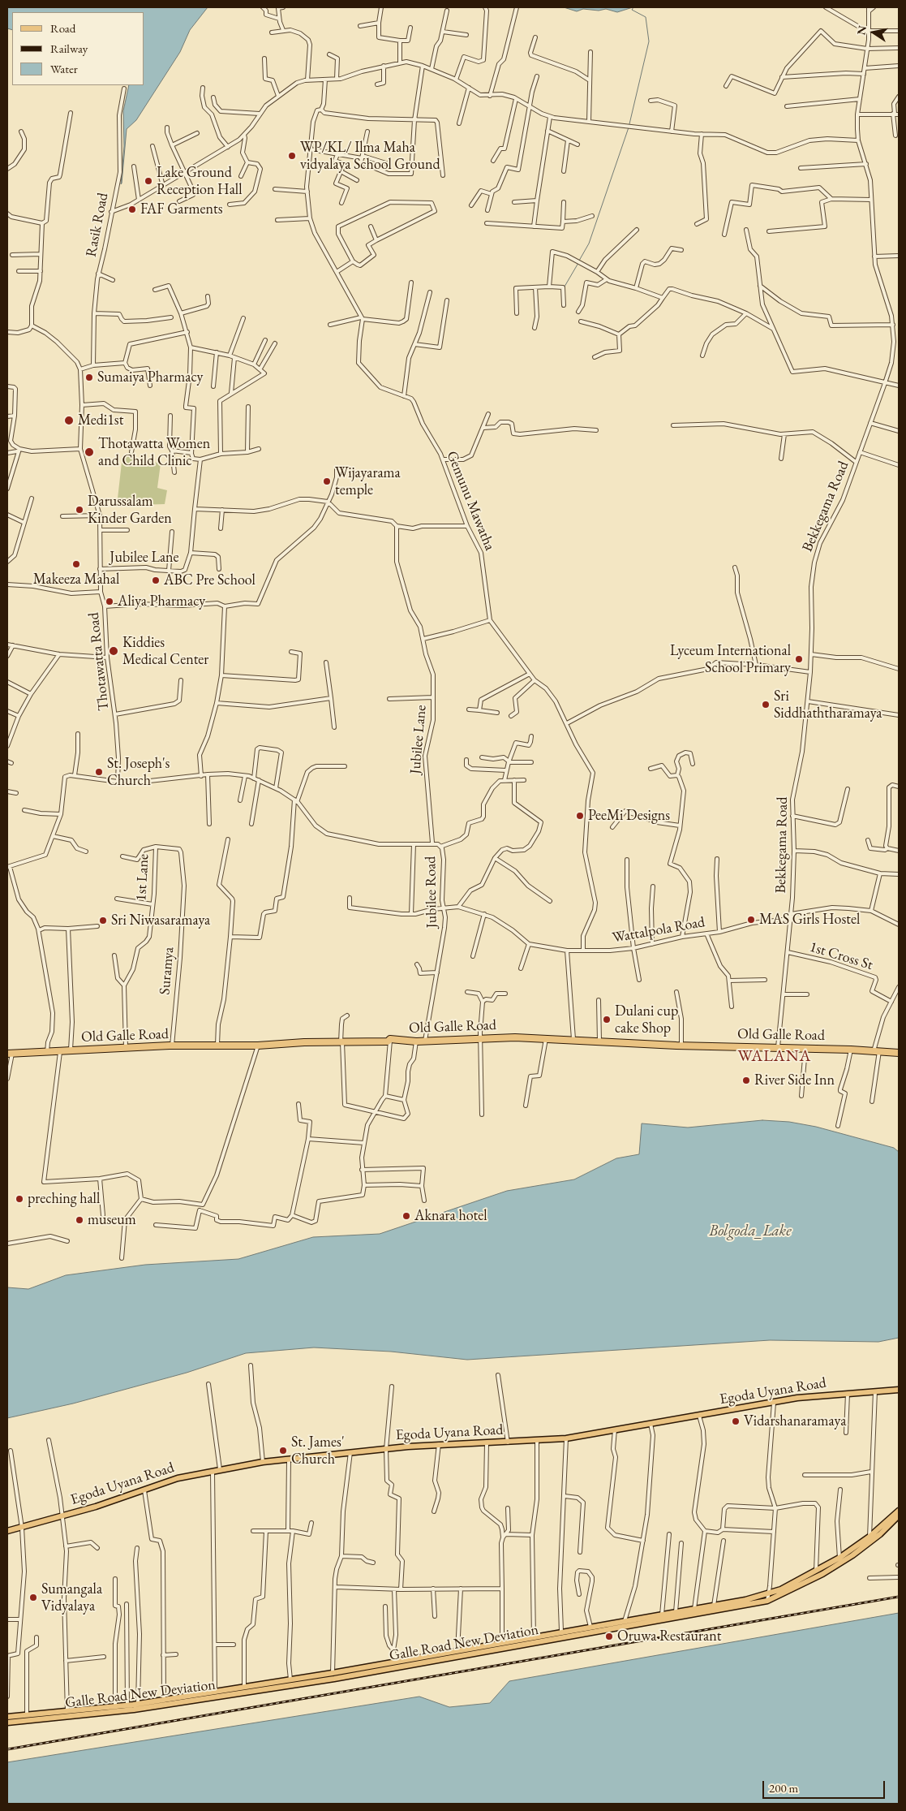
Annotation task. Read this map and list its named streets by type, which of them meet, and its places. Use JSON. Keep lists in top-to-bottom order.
{
  "streets": {
    "highway": ["Old Galle Road"],
    "main road": ["Egoda Uyana Road", "Galle Road New Deviation"],
    "street": [
      "Rasik Road",
      "Gemunu Mawatha",
      "Bekkegama Road",
      "Jubilee Lane",
      "Thotawatta Road",
      "1st Lane",
      "Jubilee Road",
      "Wattalpola Road",
      "1st Cross St",
      "Suramya"
    ]
  },
  "crossings": [
    ["Gemunu Mawatha", "Wattalpola Road"],
    ["Bekkegama Road", "Wattalpola Road"],
    ["Bekkegama Road", "1st Cross St"],
    ["Bekkegama Road", "Old Galle Road"],
    ["Jubilee Lane", "Thotawatta Road"],
    ["Jubilee Lane", "Jubilee Road"],
    ["Thotawatta Road", "Jubilee Road"],
    ["1st Lane", "Suramya"],
    ["1st Lane", "Old Galle Road"],
    ["Jubilee Road", "Old Galle Road"],
    ["Suramya", "Old Galle Road"]
  ],
  "districts": ["WALANA"],
  "water": ["Bolgoda_Lake"],
  "places": [
    "WP/KL/ Ilma Maha vidyalaya School Ground",
    "Lake Ground Reception Hall",
    "FAF Garments",
    "Sumaiya Pharmacy",
    "Medi1st",
    "Thotawatta Women and Child Clinic",
    "Wijayarama temple",
    "Darussalam Kinder Garden",
    "Makeeza Mahal",
    "ABC Pre School",
    "Aliya Pharmacy",
    "Kiddies Medical Center",
    "Lyceum International School Primary",
    "Sri Siddhaththaramaya",
    "St. Joseph's Church",
    "PeeMi Designs",
    "MAS Girls Hostel",
    "Sri Niwasaramaya",
    "Dulani cup cake Shop",
    "River Side Inn",
    "preching hall",
    "Aknara hotel",
    "museum",
    "Vidarshanaramaya",
    "St. James' Church",
    "Sumangala Vidyalaya",
    "Oruwa Restaurant"
  ],
  "legend": ["Road", "Railway", "Water"],
  "scale_bar": "200 m",
  "north": "left"
}
